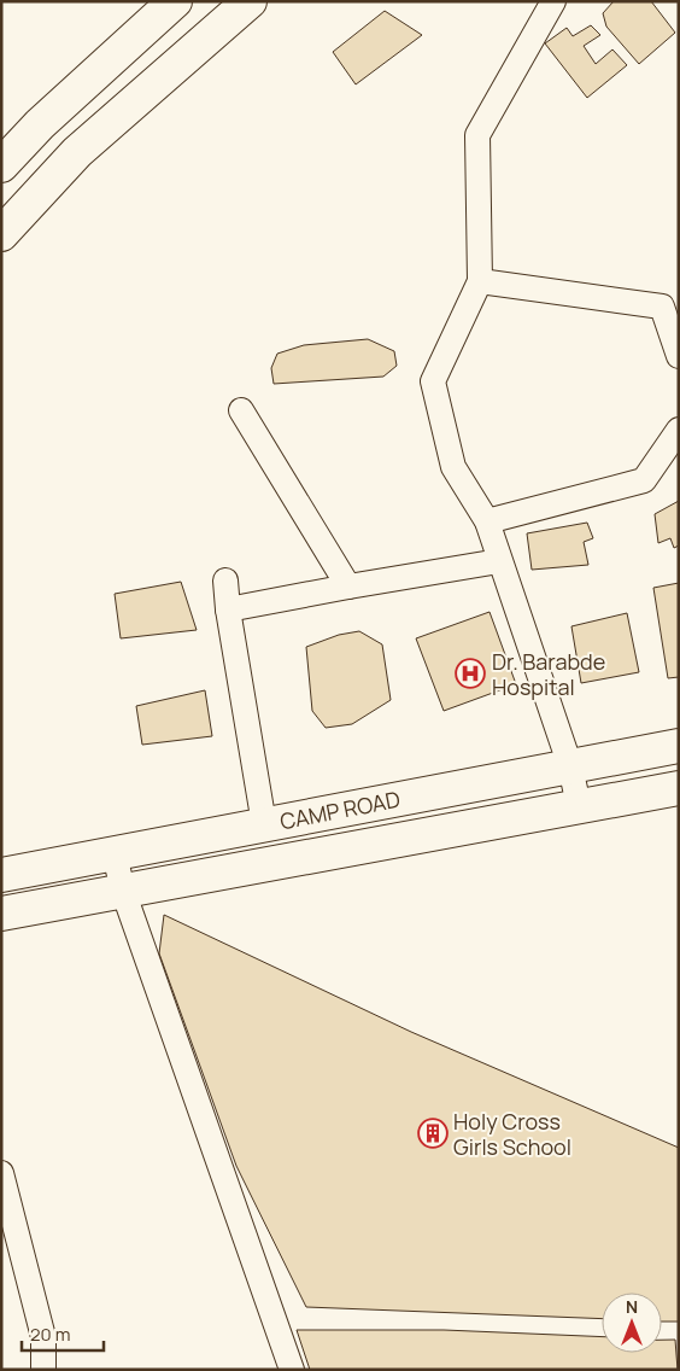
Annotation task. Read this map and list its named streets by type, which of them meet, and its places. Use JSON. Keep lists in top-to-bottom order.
{
  "streets": {
    "main road": ["CAMP ROAD"]
  },
  "places": {
    "hospital": ["Dr. Barabde Hospital"],
    "building": ["Holy Cross Girls School"]
  },
  "scale_bar": "20 m",
  "north": "top"
}
